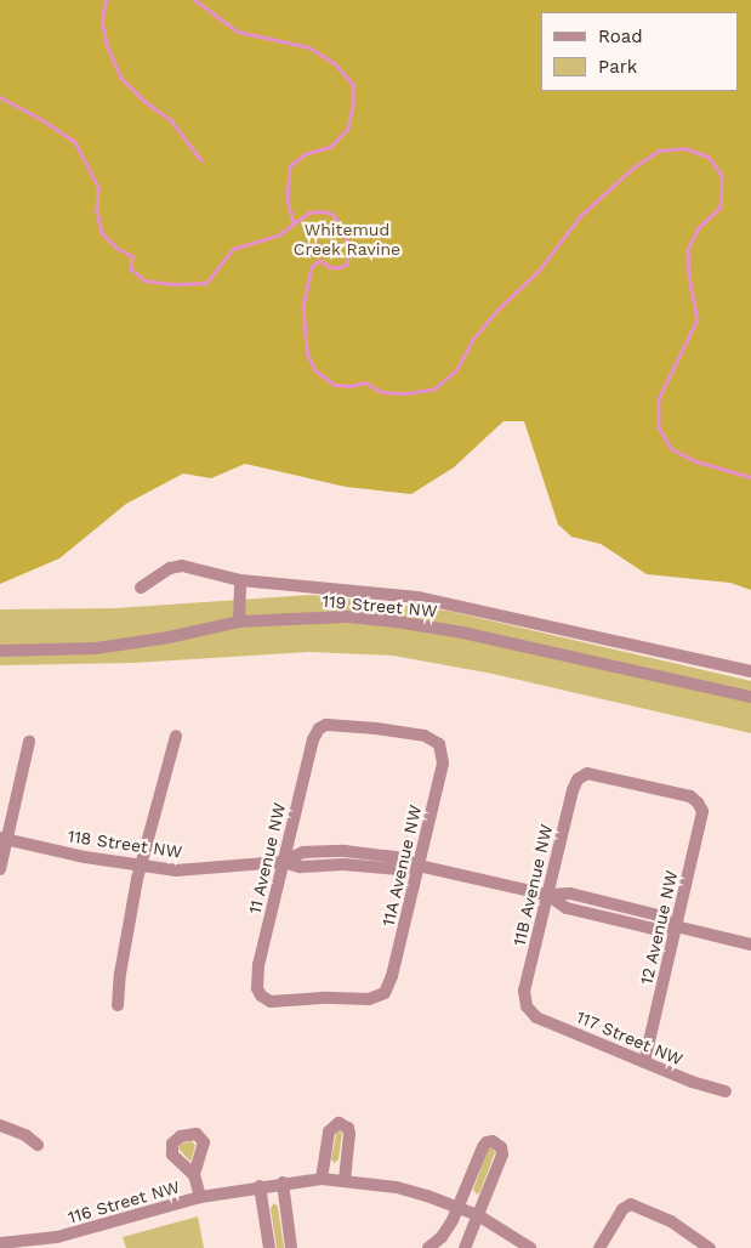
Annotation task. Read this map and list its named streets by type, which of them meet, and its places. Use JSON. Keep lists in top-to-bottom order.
{
  "streets": {
    "street": [
      "119 Street NW",
      "118 Street NW",
      "11 Avenue NW",
      "11A Avenue NW",
      "11B Avenue NW",
      "12 Avenue NW",
      "117 Street NW",
      "116 Street NW"
    ]
  },
  "crossings": [
    ["118 Street NW", "11 Avenue NW"],
    ["118 Street NW", "11A Avenue NW"],
    ["118 Street NW", "11B Avenue NW"],
    ["118 Street NW", "12 Avenue NW"],
    ["11 Avenue NW", "11A Avenue NW"],
    ["11B Avenue NW", "12 Avenue NW"],
    ["11B Avenue NW", "117 Street NW"],
    ["12 Avenue NW", "117 Street NW"]
  ],
  "parks": ["Whitemud Creek Ravine"],
  "legend": ["Road", "Park"]
}
